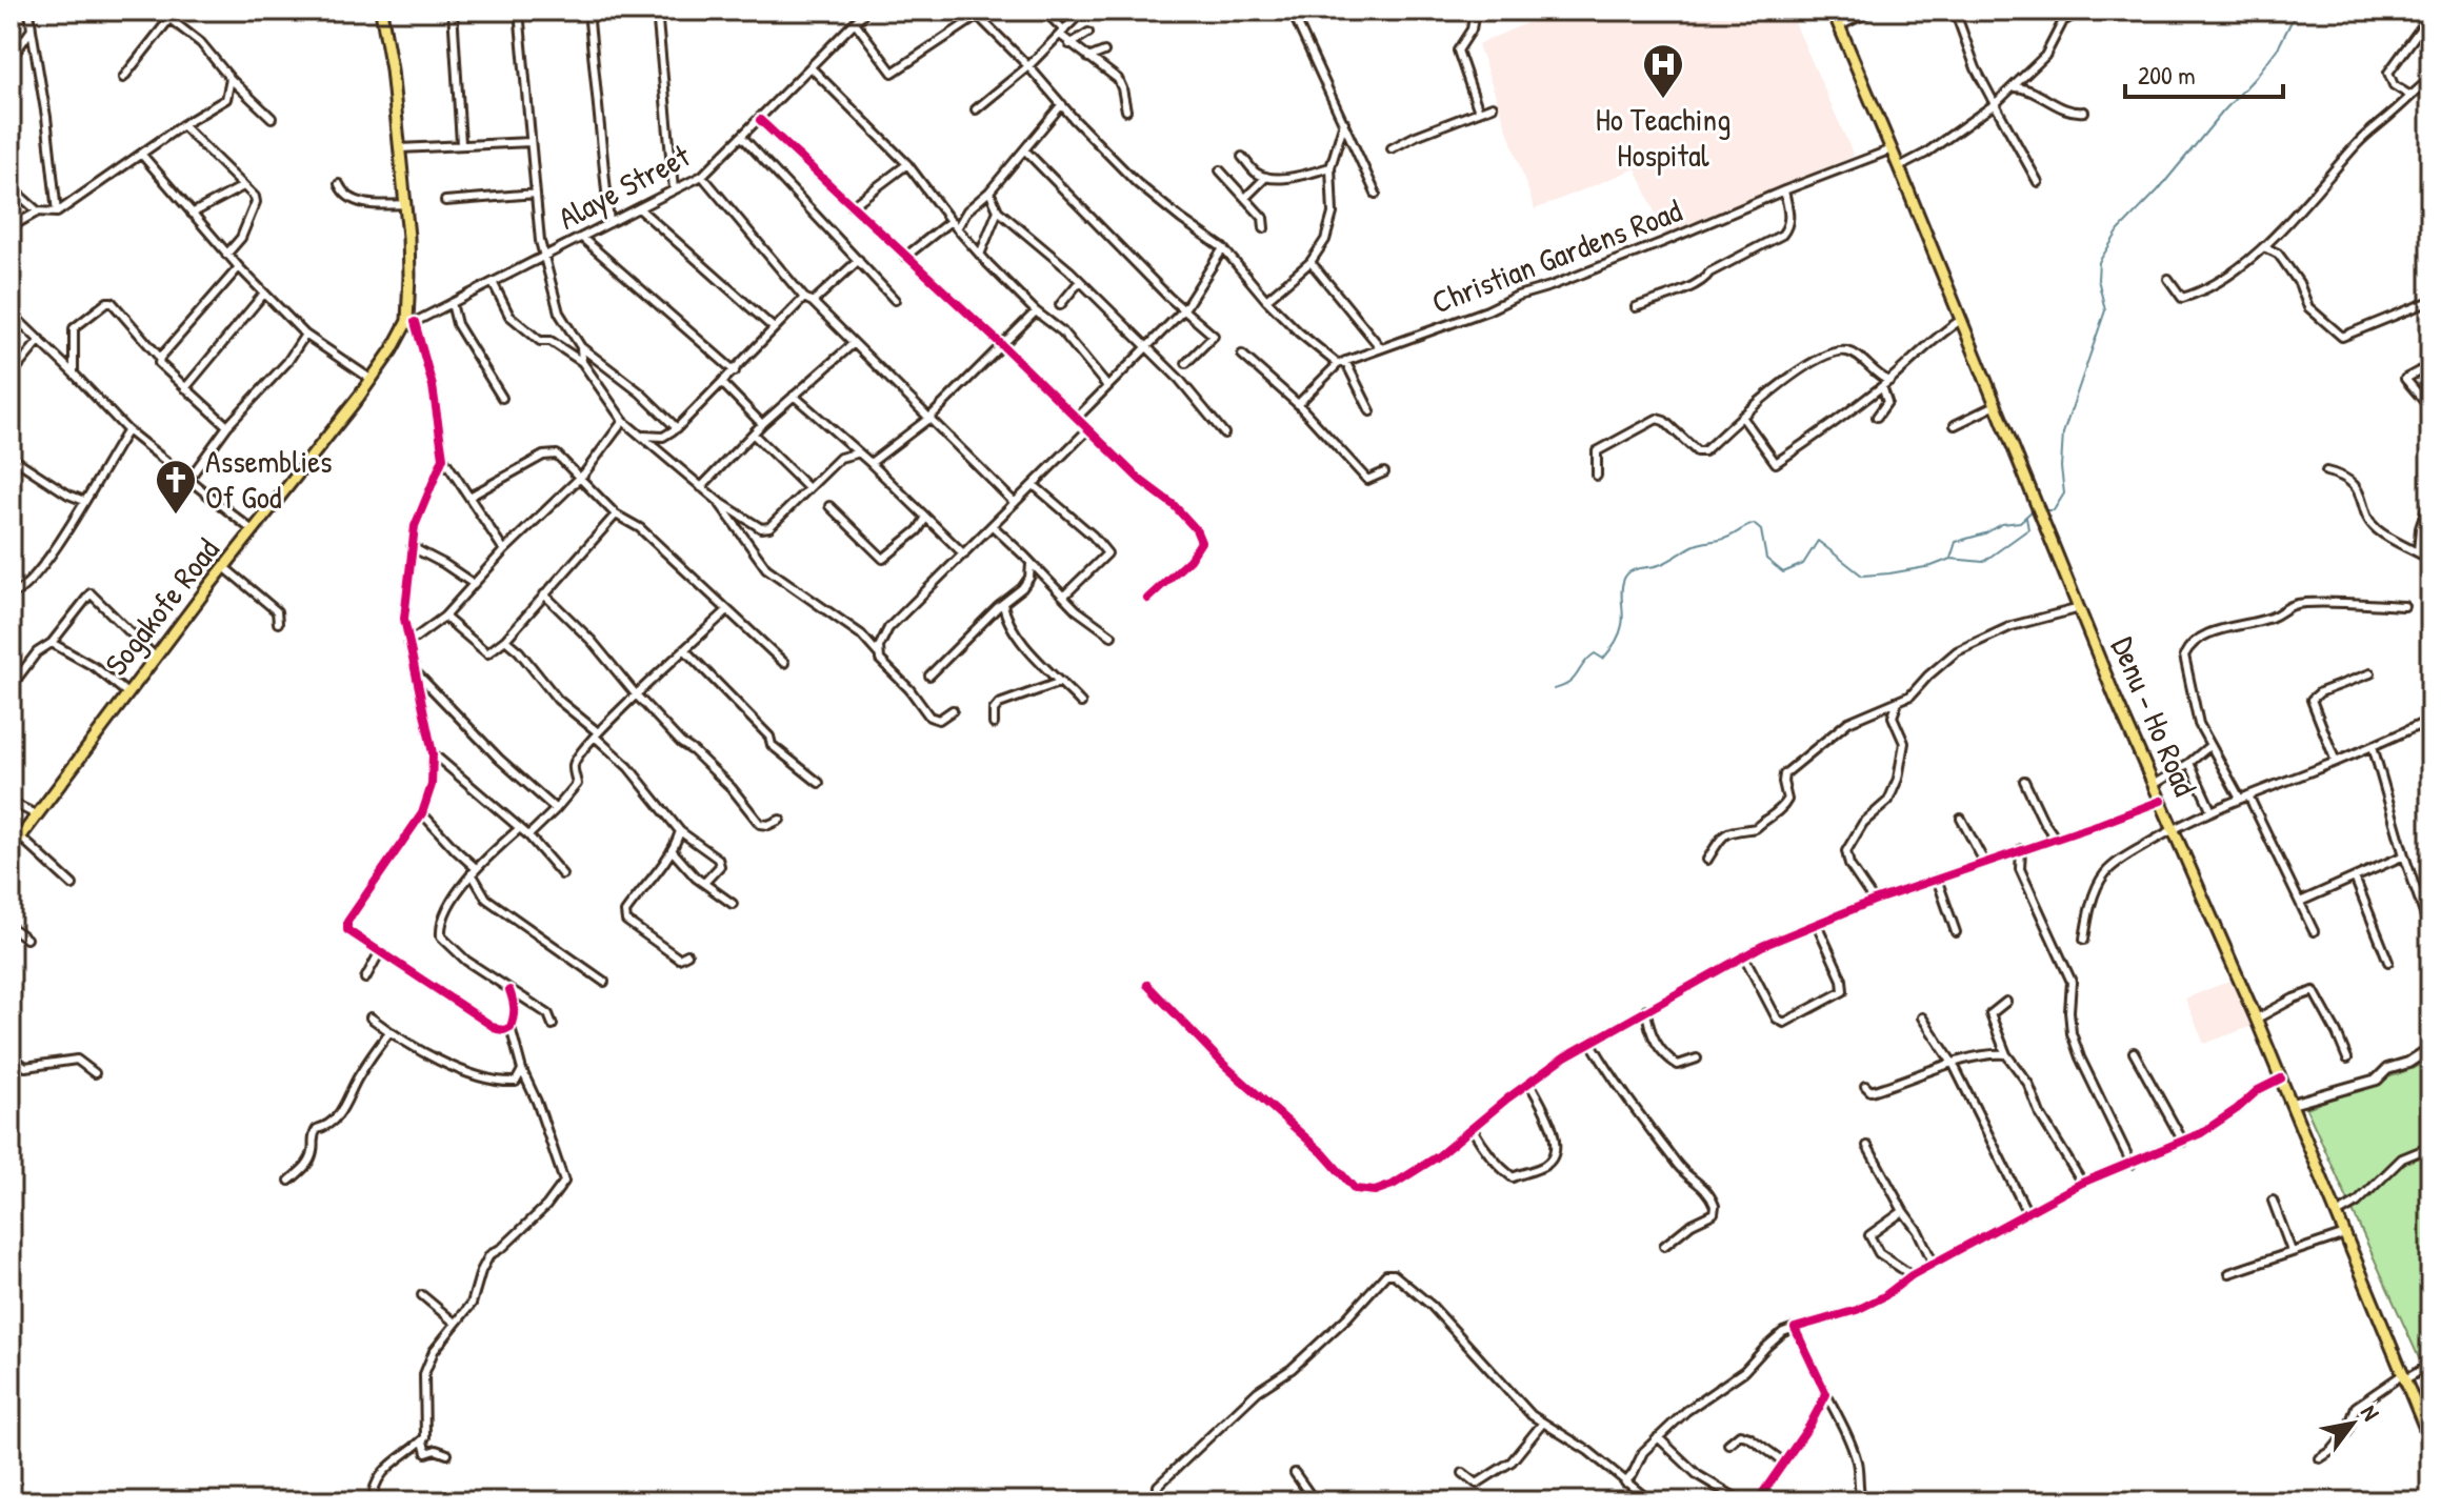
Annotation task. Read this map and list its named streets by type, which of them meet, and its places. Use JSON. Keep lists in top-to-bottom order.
{
  "streets": {
    "main road": ["Sogakofe Road", "Denu - Ho Road"],
    "street": ["Alaye Street", "Christian Gardens Road"]
  },
  "crossings": [
    ["Alaye Street", "Sogakofe Road"],
    ["Christian Gardens Road", "Denu - Ho Road"]
  ],
  "places": {
    "hospital": ["Ho Teaching Hospital"],
    "church": ["Assemblies Of God"]
  },
  "scale_bar": "200 m",
  "north": "top right"
}
